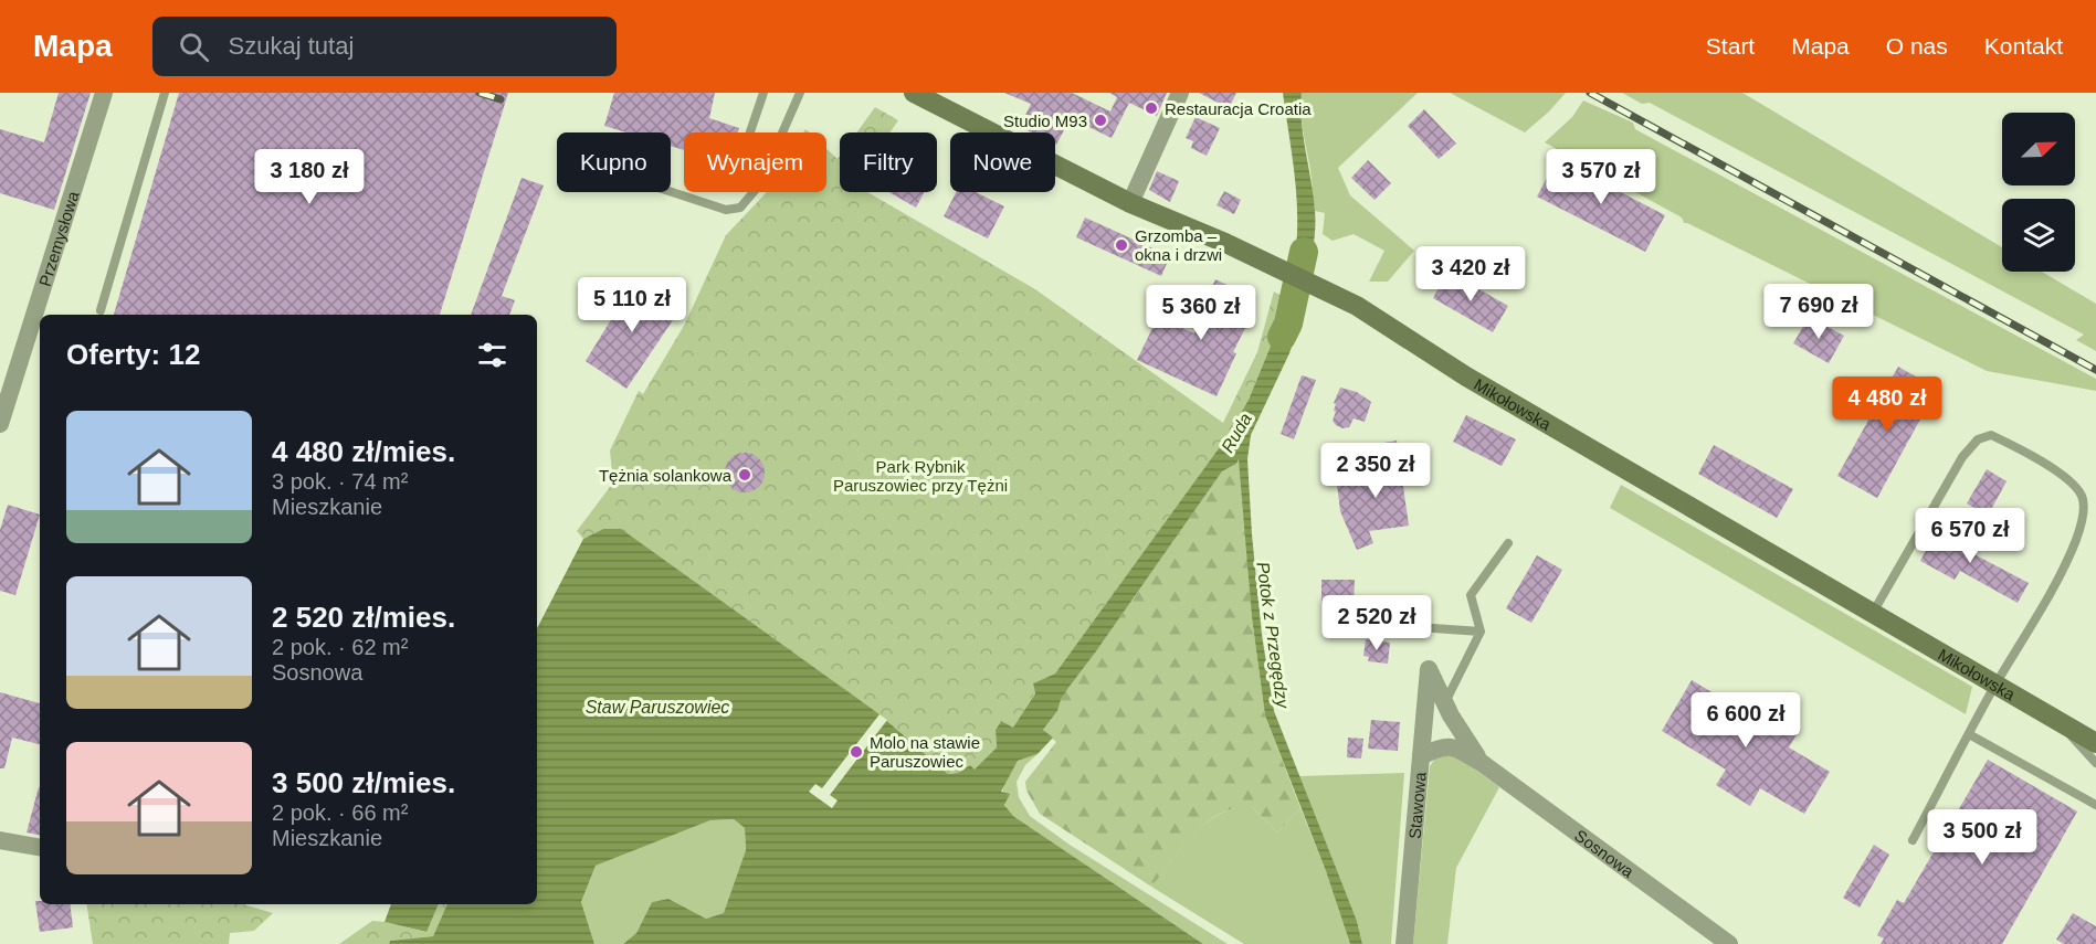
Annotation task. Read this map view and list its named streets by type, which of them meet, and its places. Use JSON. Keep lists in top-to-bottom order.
{
  "streets": {
    "main road": ["Mikołowska"],
    "street": ["Przemysłowa", "Stawowa", "Sosnowa"]
  },
  "crossings": [
    ["Stawowa", "Sosnowa"]
  ],
  "water": ["Ruda", "Potok z Przegędzy", "Staw Paruszowiec"],
  "parks": ["Park Rybnik Paruszowiec przy Tężni"],
  "places": [
    "Restauracja Croatia",
    "Studio M93",
    "Grzomba – okna i drzwi",
    "Tężnia solankowa",
    "Molo na stawie Paruszowiec"
  ],
  "north": "top right",
  "page": {
    "header": "Mapa",
    "search": "Szukaj tutaj",
    "nav": [
      "Start",
      "Mapa",
      "O nas",
      "Kontakt"
    ],
    "chip": [
      "Kupno",
      "Wynajem",
      "Filtry",
      "Nowe"
    ],
    "price": [
      "3 180 zł",
      "3 570 zł",
      "3 420 zł",
      "5 110 zł",
      "7 690 zł",
      "5 360 zł",
      "4 480 zł",
      "2 350 zł",
      "6 570 zł",
      "2 520 zł",
      "6 600 zł",
      "3 500 zł"
    ],
    "heading": "Oferty: 12",
    "list": [
      {
        "name": "4 480 zł/mies.",
        "note": "3 pok. · 74 m² · Mieszkanie"
      },
      {
        "name": "2 520 zł/mies.",
        "note": "2 pok. · 62 m² · Sosnowa"
      },
      {
        "name": "3 500 zł/mies.",
        "note": "2 pok. · 66 m² · Mieszkanie"
      }
    ]
  }
}
